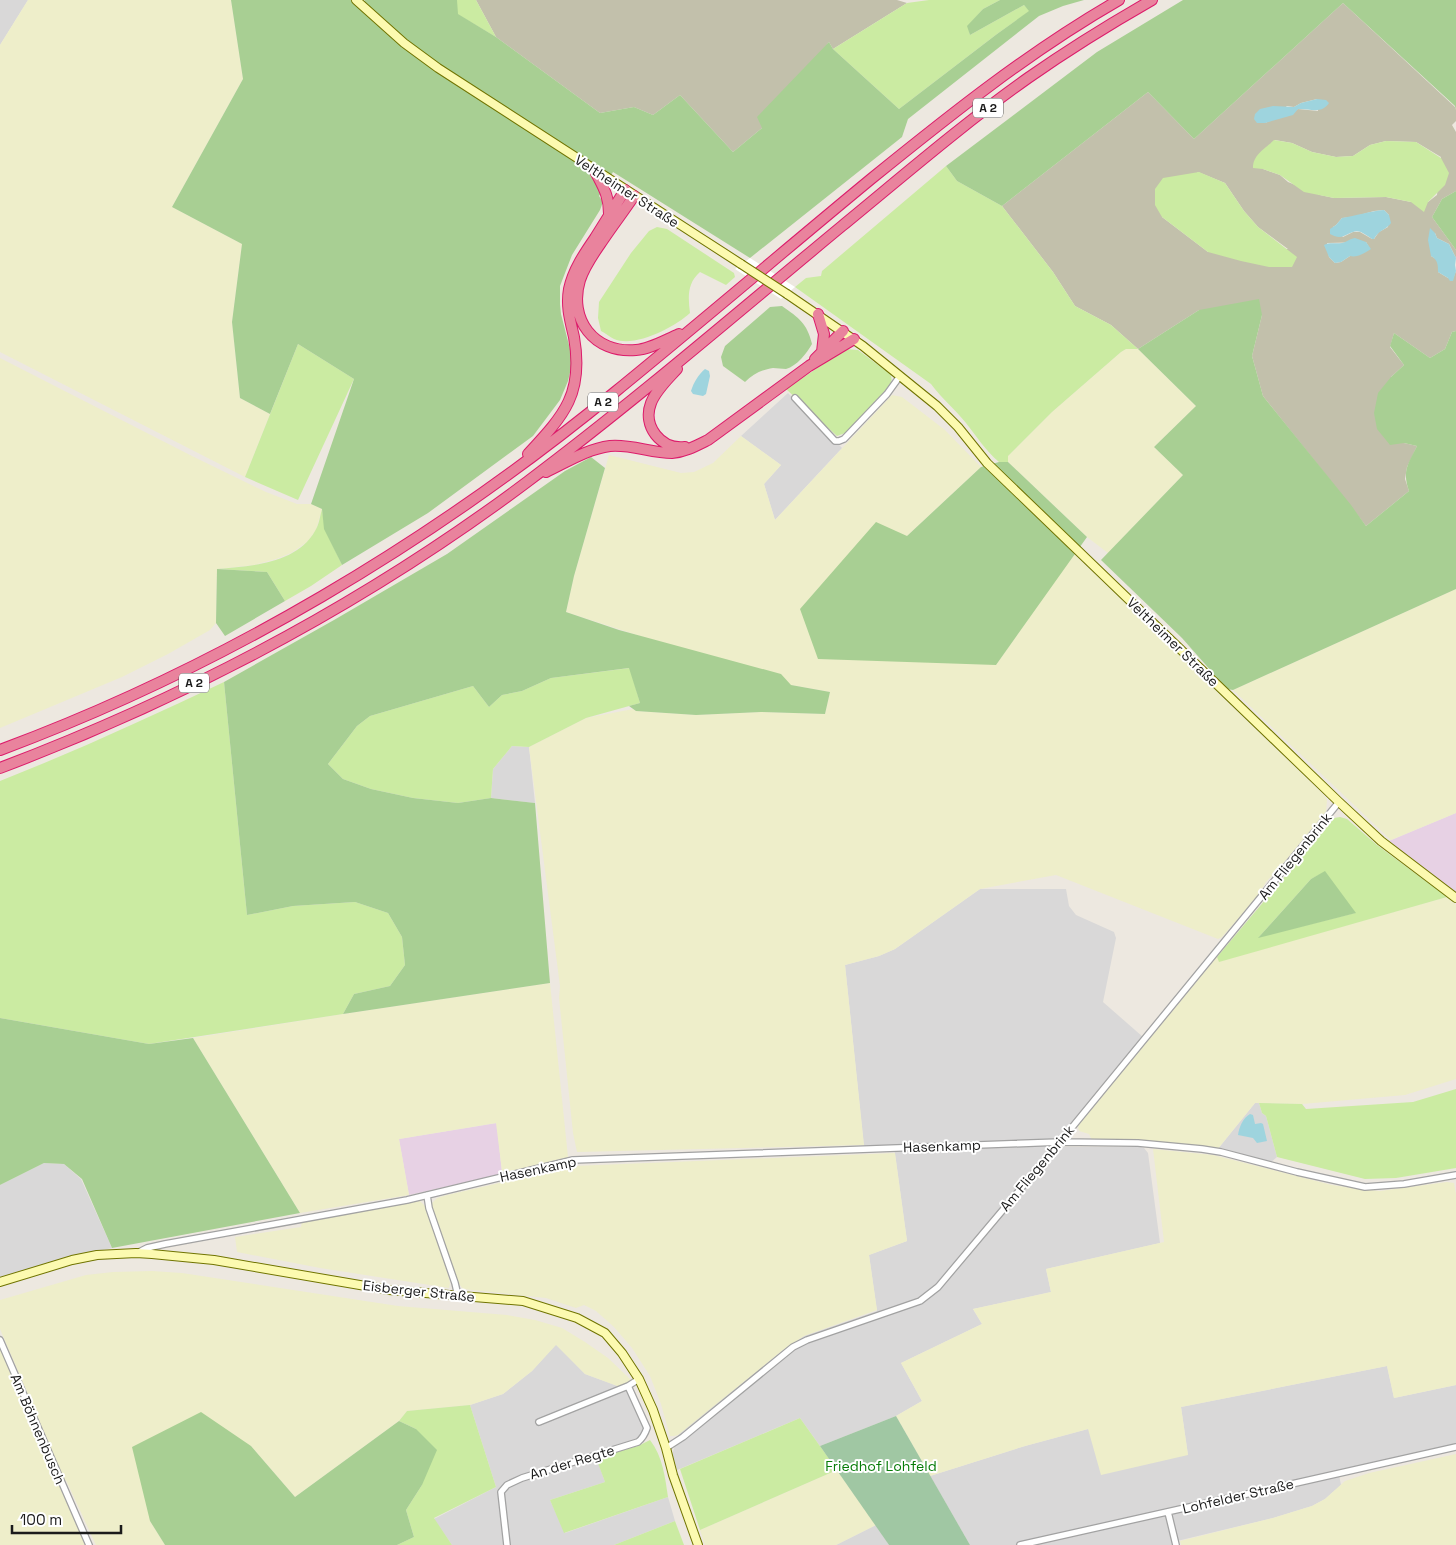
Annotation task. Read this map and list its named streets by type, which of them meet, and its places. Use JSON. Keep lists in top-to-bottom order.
{
  "streets": {
    "highway": ["A 2"],
    "main road": ["Veltheimer Straße", "Eisberger Straße"],
    "street": [
      "Am Fliegenbrink",
      "Hasenkamp",
      "Am Böhnenbusch",
      "An der Regte",
      "Lohfelder Straße"
    ]
  },
  "crossings": [
    ["Veltheimer Straße", "Am Fliegenbrink"],
    ["Am Fliegenbrink", "Hasenkamp"],
    ["Am Fliegenbrink", "Eisberger Straße"],
    ["Hasenkamp", "Eisberger Straße"]
  ],
  "parks": ["Friedhof Lohfeld"],
  "scale_bar": "100 m"
}
